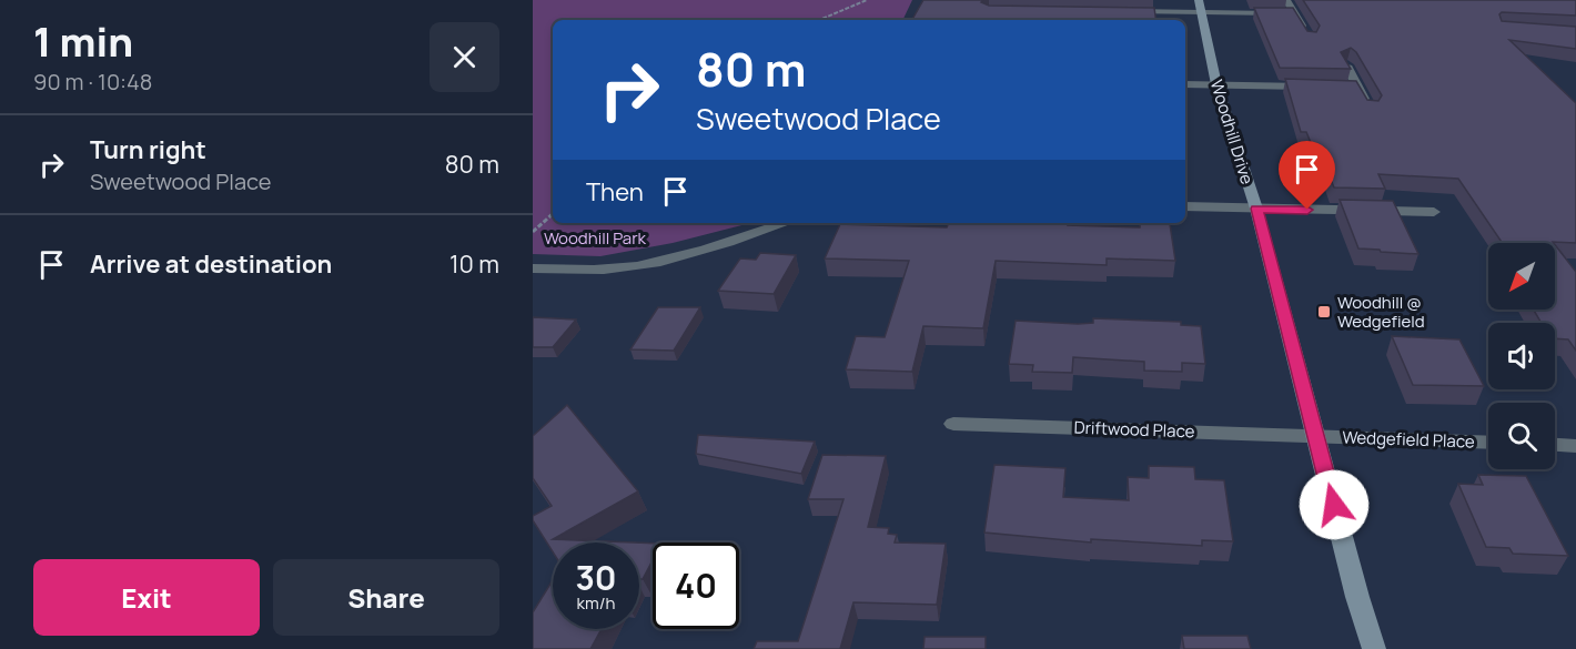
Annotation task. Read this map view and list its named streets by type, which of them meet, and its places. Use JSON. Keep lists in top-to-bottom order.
{
  "streets": {
    "street": ["Woodhill Drive", "Driftwood Place", "Wedgefield Place"]
  },
  "crossings": [
    ["Woodhill Drive", "Driftwood Place"],
    ["Woodhill Drive", "Wedgefield Place"],
    ["Driftwood Place", "Wedgefield Place"]
  ],
  "parks": ["Woodhill Park"],
  "places": {
    "transit": ["Woodhill @ Wedgefield"]
  },
  "north": "bottom left",
  "page": {
    "heading": ["1 min", "90 m · 10:48"],
    "turn": ["80 m", "Sweetwood Place"],
    "list": [
      {
        "name": "Turn right",
        "note": "Sweetwood Place",
        "value": "80 m"
      },
      {
        "name": "Arrive at destination",
        "value": "10 m"
      }
    ],
    "then": "Then",
    "speed": "30 km/h",
    "limit": "40",
    "buttons": ["Exit", "Share"]
  }
}
